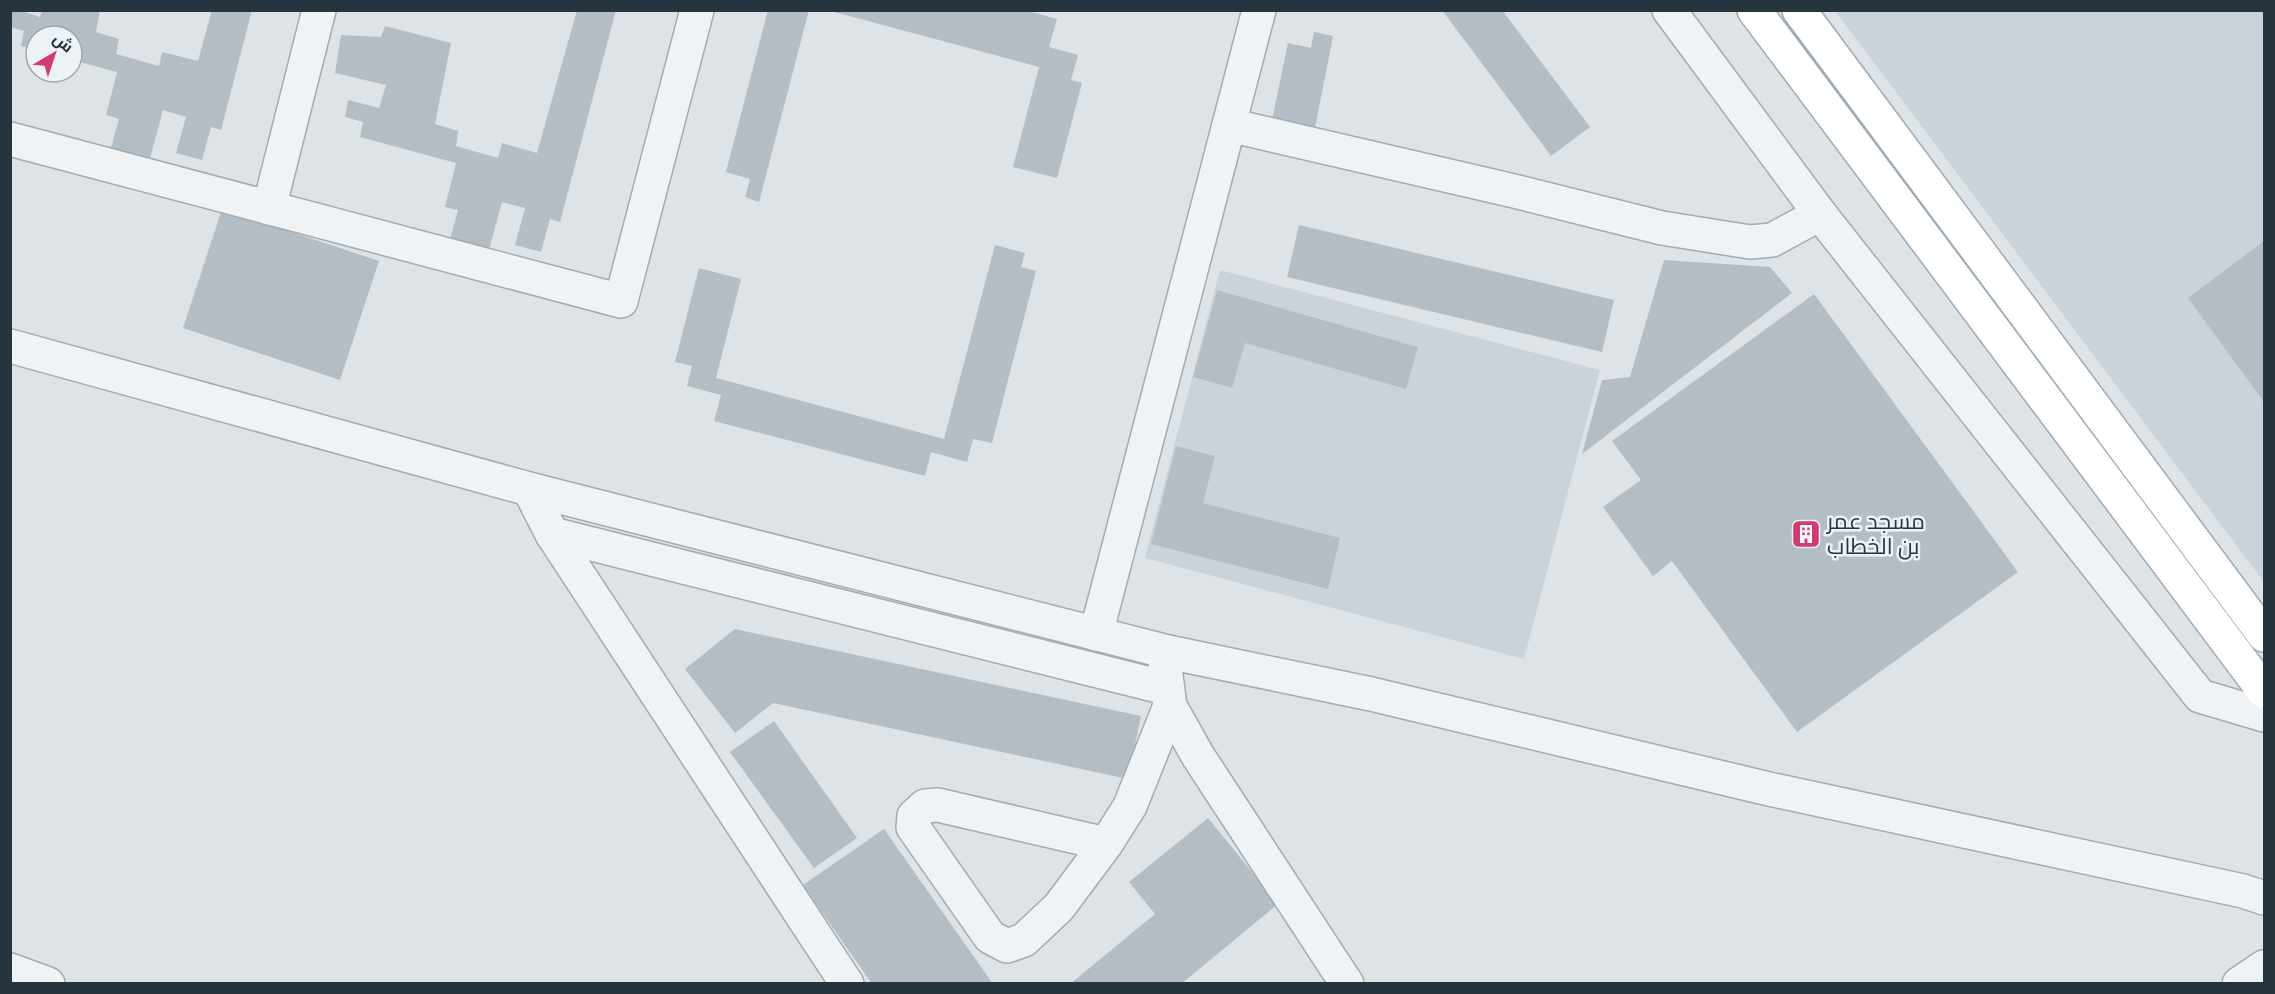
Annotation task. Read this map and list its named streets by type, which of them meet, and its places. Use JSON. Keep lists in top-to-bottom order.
{
  "places": {
    "building": ["مسجد عمر بن الخطاب"]
  },
  "north": "top right"
}
